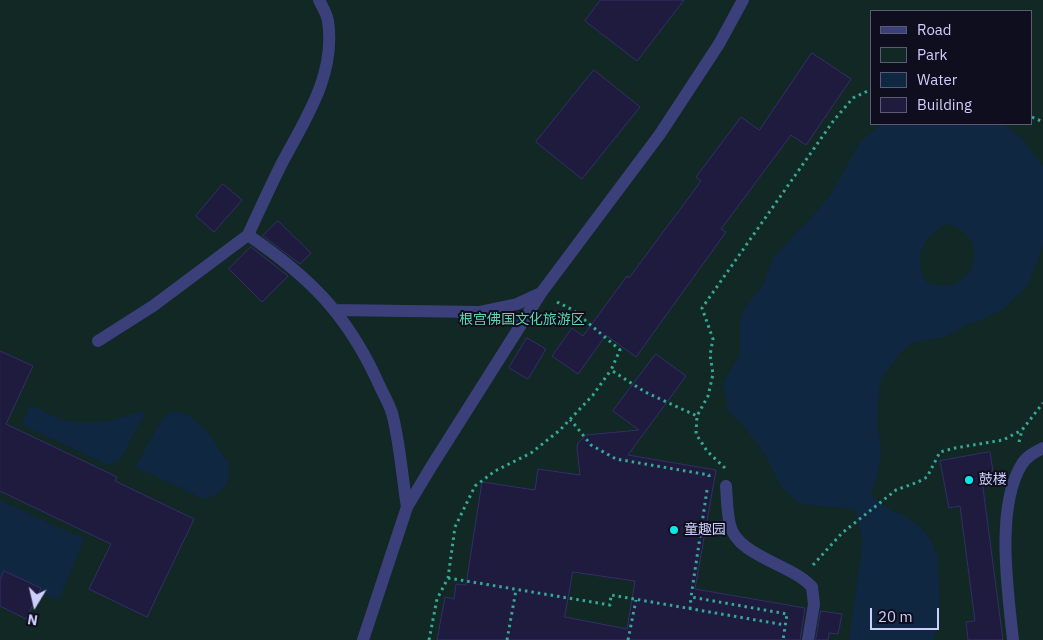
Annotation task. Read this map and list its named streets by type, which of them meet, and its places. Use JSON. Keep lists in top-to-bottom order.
{
  "parks": ["根宫佛国文化旅游区"],
  "places": ["鼓楼", "童趣园"],
  "legend": [
    "Road",
    "Park",
    "Water",
    "Building"
  ],
  "scale_bar": "20 m",
  "north": "bottom"
}
